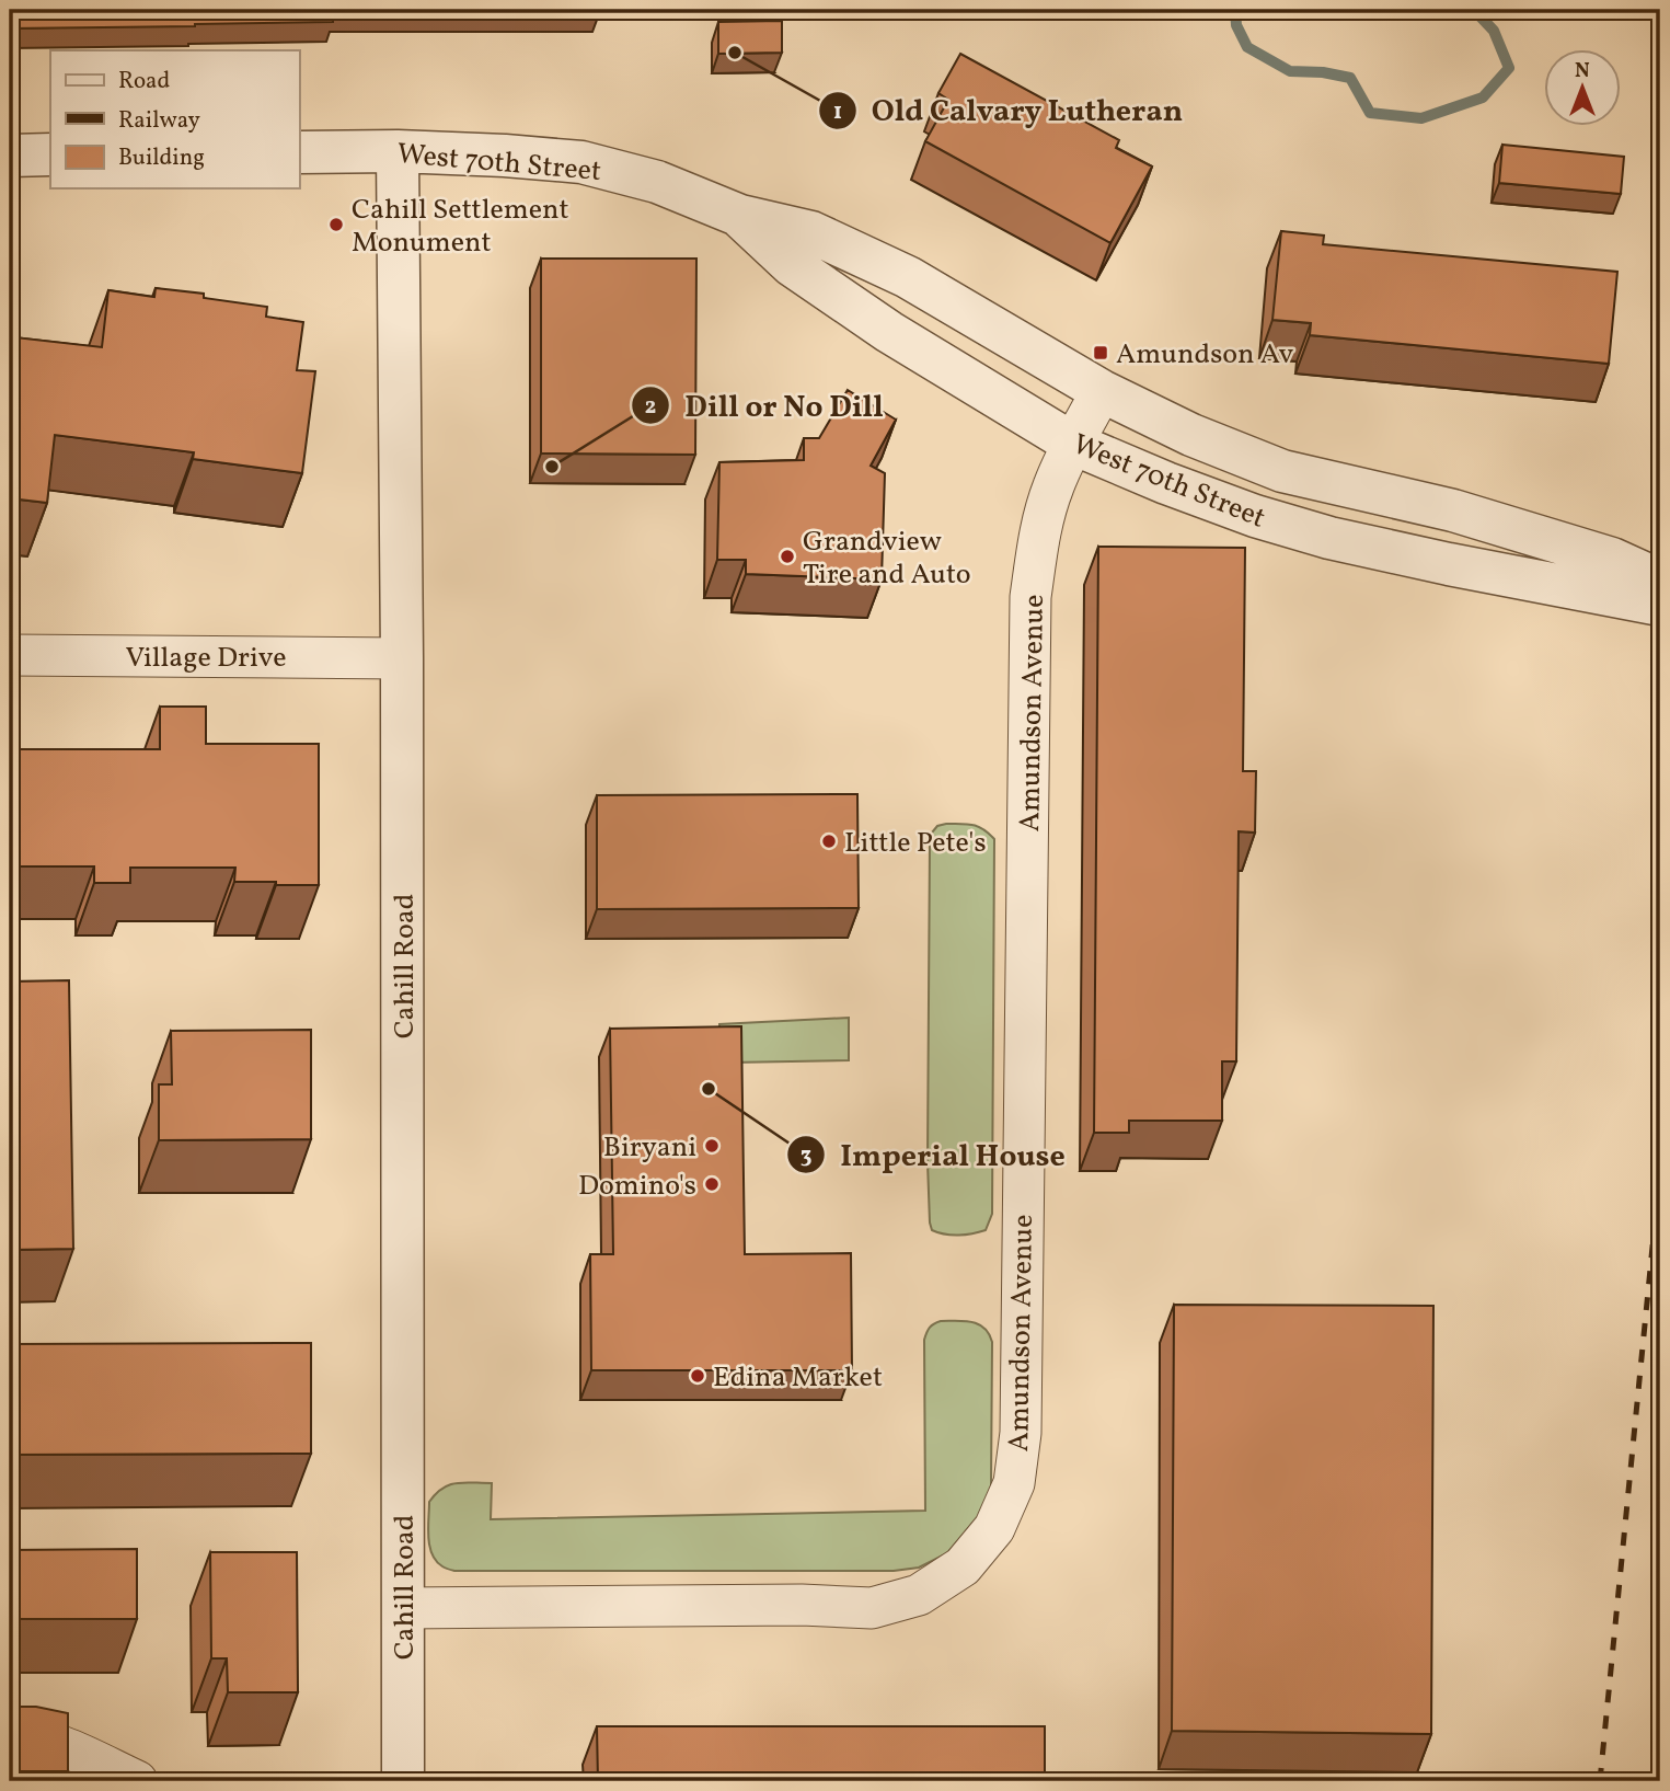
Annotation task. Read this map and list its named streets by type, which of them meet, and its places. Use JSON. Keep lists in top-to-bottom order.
{
  "streets": {
    "street": [
      "West 70th Street",
      "Village Drive",
      "Amundson Avenue",
      "Cahill Road"
    ]
  },
  "crossings": [
    ["West 70th Street", "Amundson Avenue"],
    ["West 70th Street", "Cahill Road"],
    ["Village Drive", "Cahill Road"],
    ["Amundson Avenue", "Cahill Road"]
  ],
  "places": {
    "other": [
      "Old Calvary Lutheran",
      "Cahill Settlement Monument",
      "Dill or No Dill",
      "Grandview Tire and Auto",
      "Little Pete's",
      "Imperial House",
      "Biryani",
      "Domino's",
      "Edina Market"
    ],
    "transit": ["Amundson Av"]
  },
  "legend": ["Road", "Railway", "Building"],
  "north": "top"
}
